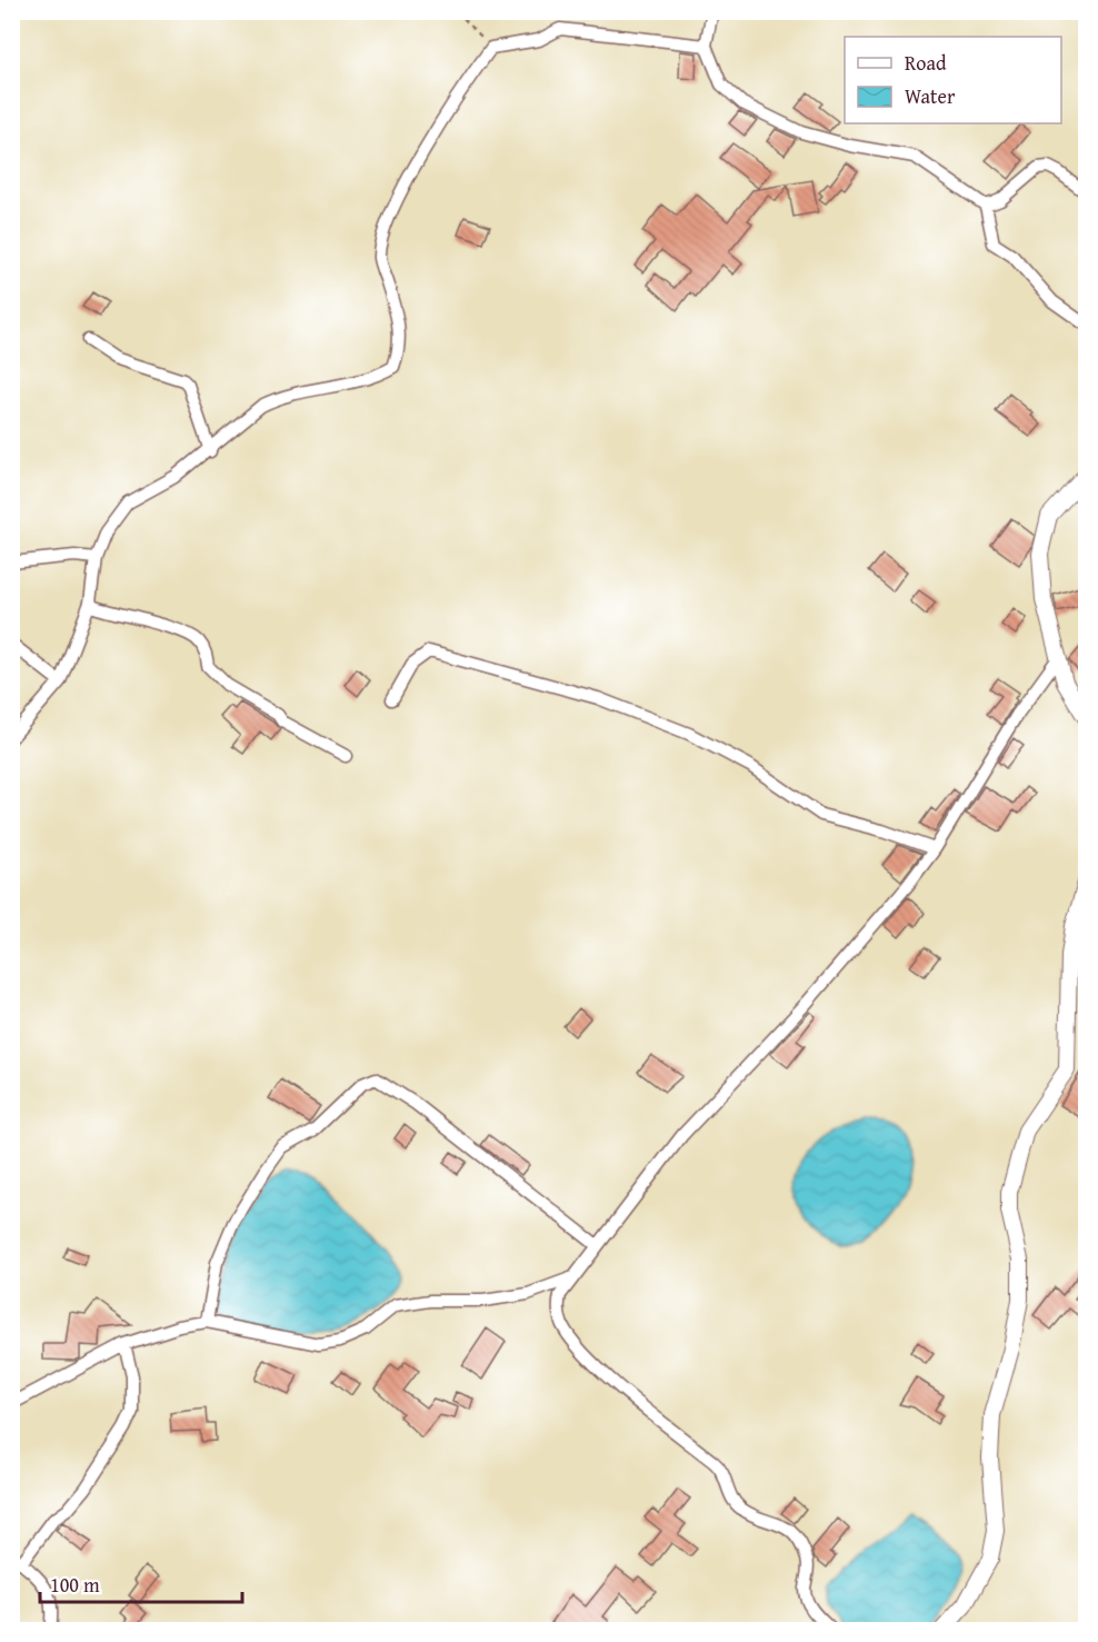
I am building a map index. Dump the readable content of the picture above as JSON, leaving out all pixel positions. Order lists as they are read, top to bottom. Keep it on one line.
{"legend":["Road","Water"],"scale_bar":"100 m"}
